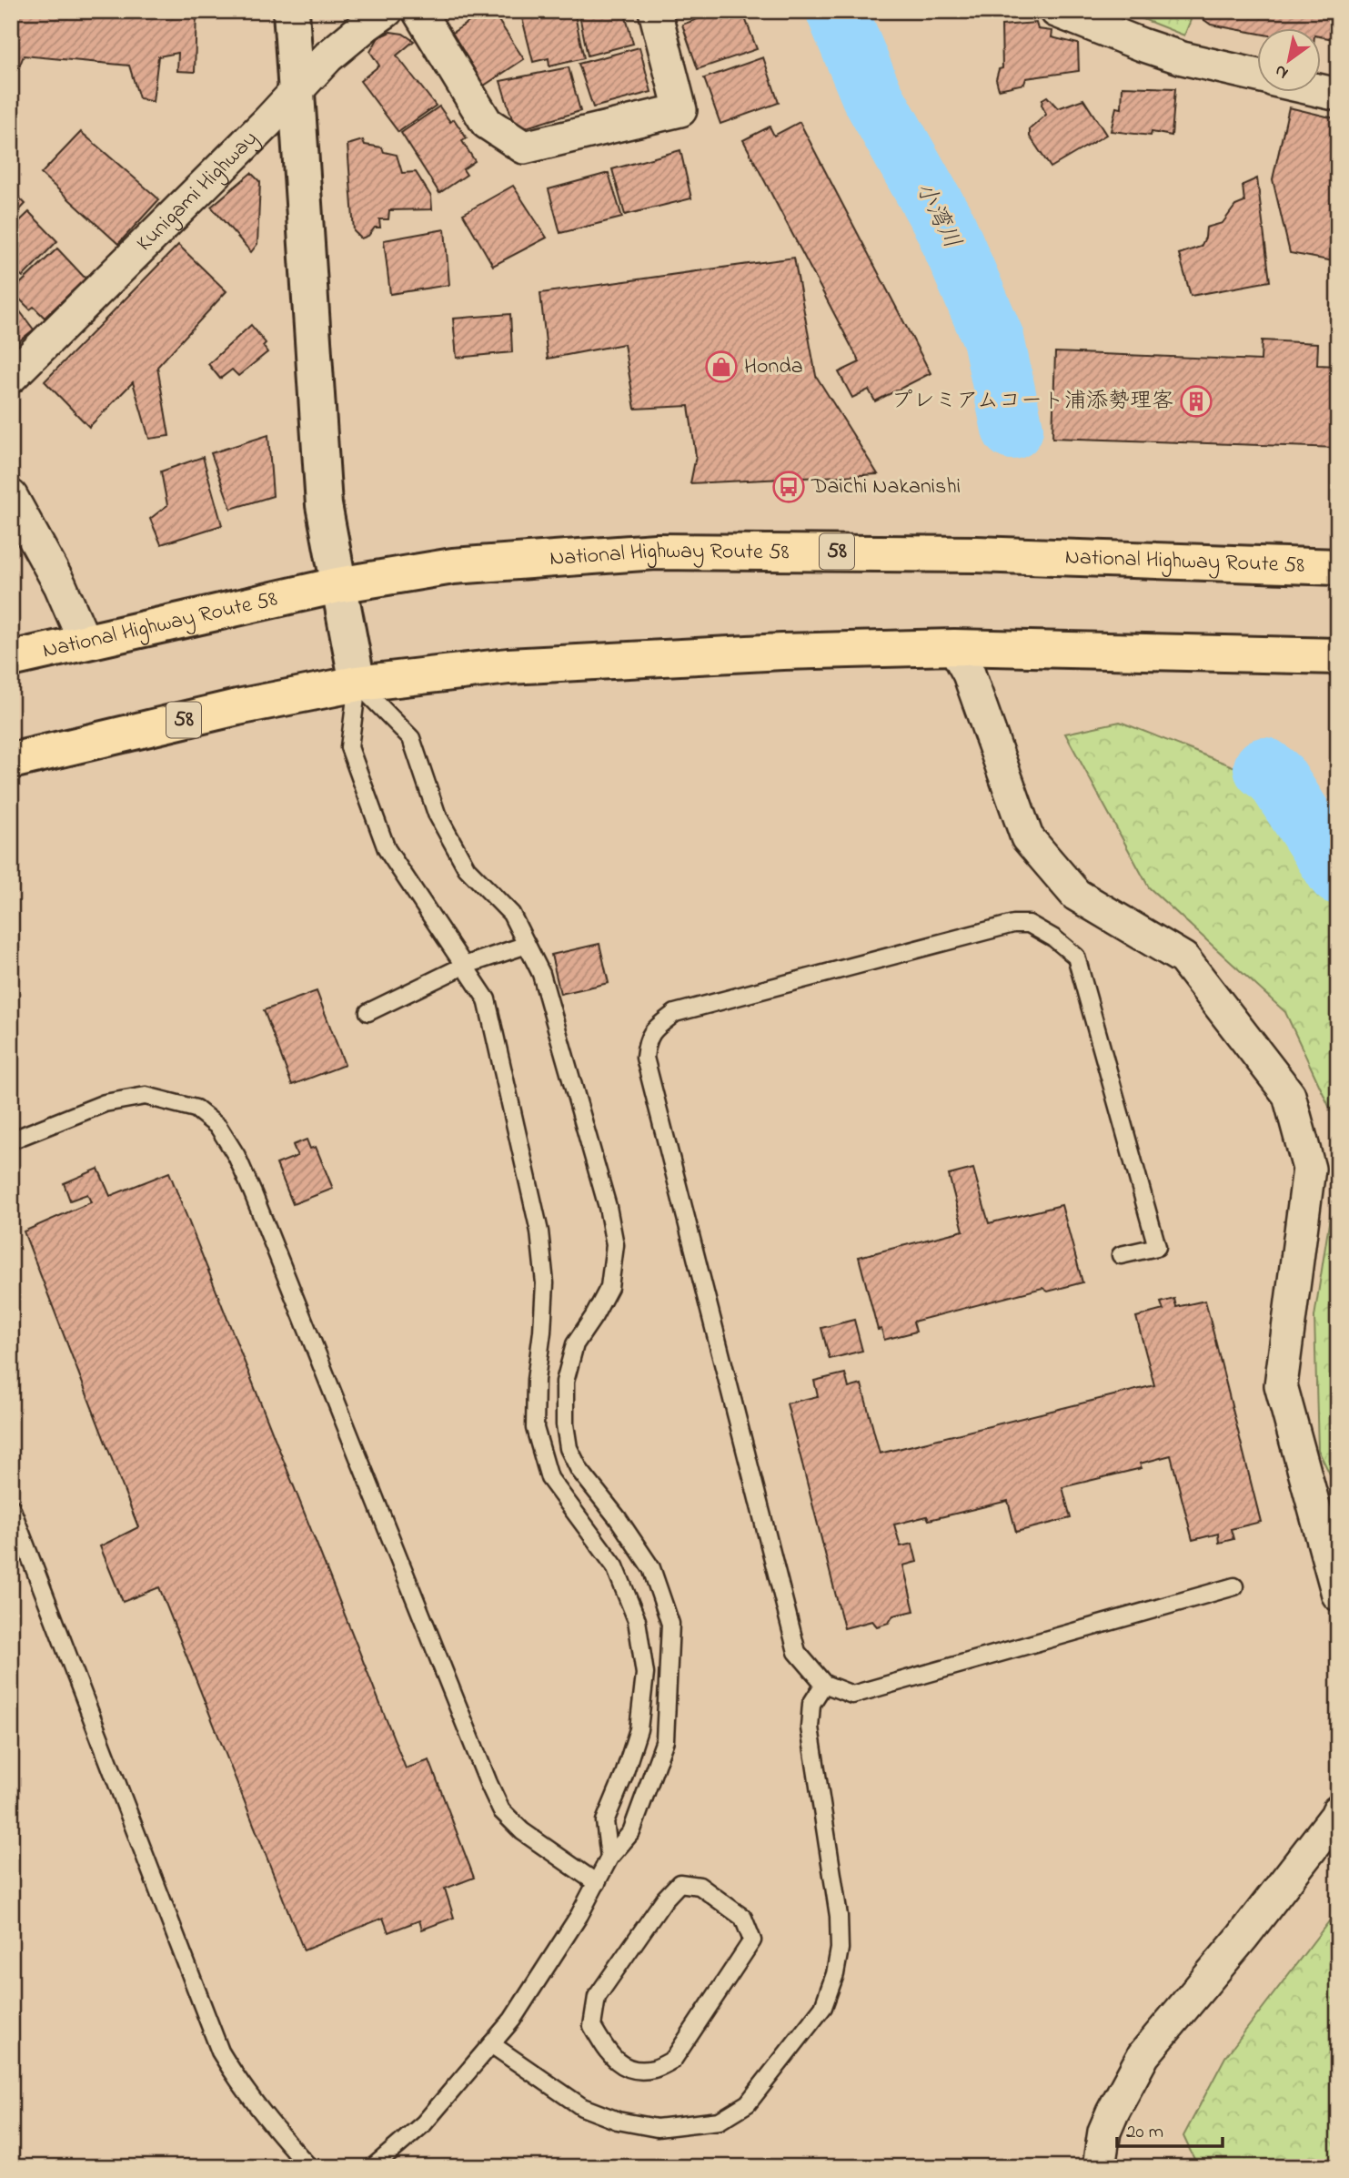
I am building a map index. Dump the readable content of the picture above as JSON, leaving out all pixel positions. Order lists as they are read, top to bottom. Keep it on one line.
{"streets":{"highway":["58","National Highway Route 58"],"street":["Kunigami Highway"]},"water":["小湾川"],"places":{"shop":["Honda"],"building":["プレミアムコート浦添勢理客"],"bus stop":["Daichi Nakanishi"]},"scale_bar":"20 m","north":"bottom left"}
